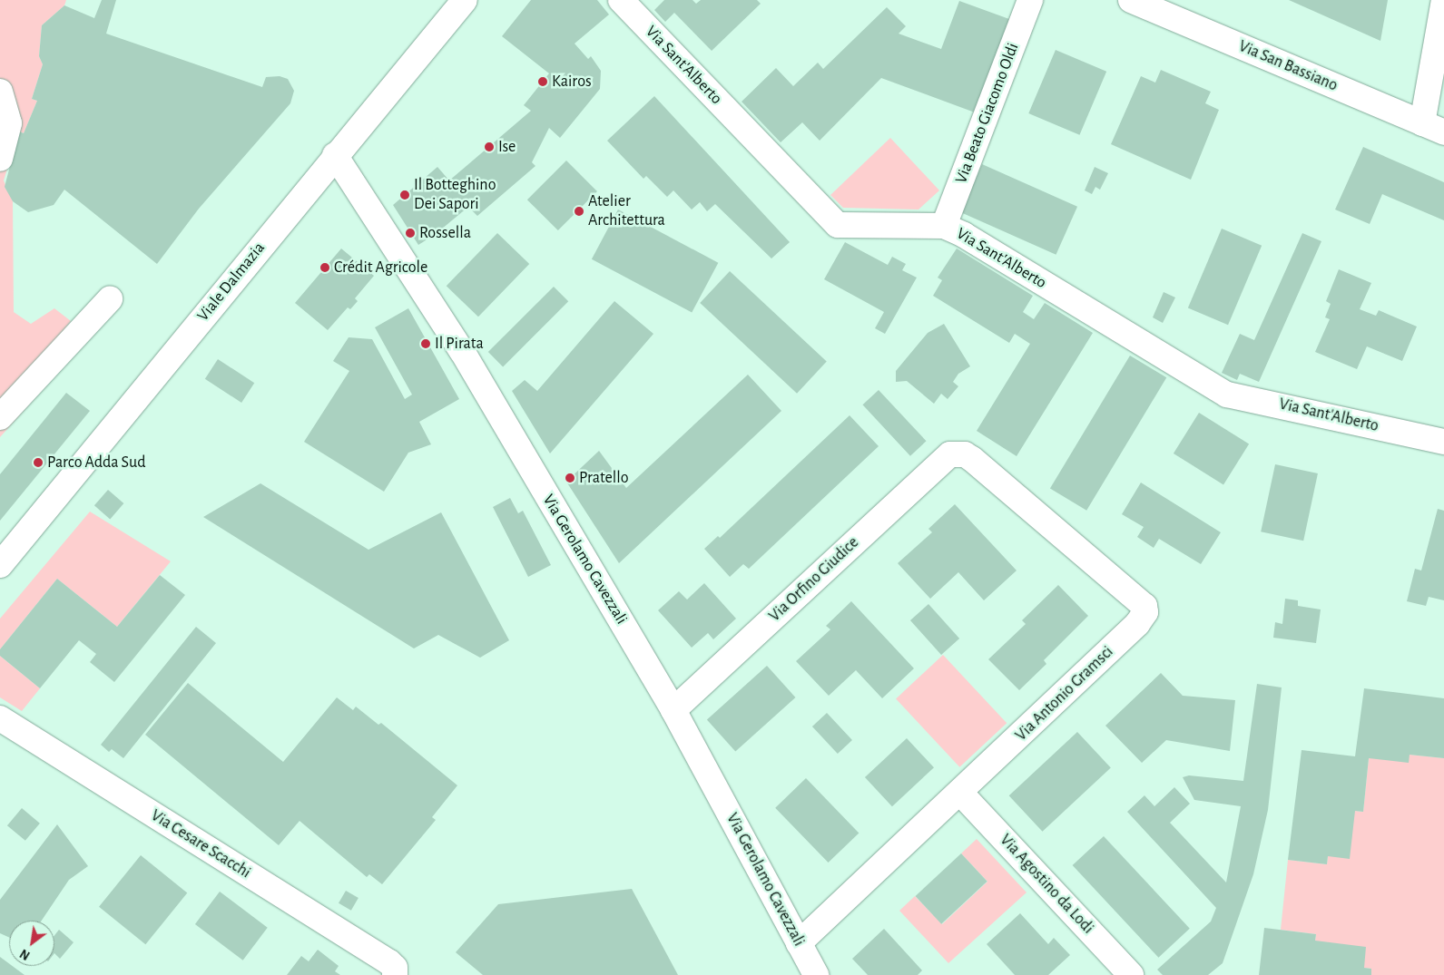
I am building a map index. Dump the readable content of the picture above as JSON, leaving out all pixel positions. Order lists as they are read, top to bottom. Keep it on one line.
{"streets":{"street":["Via Sant'Alberto","Via San Bassiano","Via Beato Giacomo Oldi","Viale Dalmazia","Via Gerolamo Cavezzali","Via Orfino Giudice","Via Antonio Gramsci","Via Cesare Scacchi","Via Agostino da Lodi"]},"crossings":[["Via Sant'Alberto","Via Beato Giacomo Oldi"],["Viale Dalmazia","Via Gerolamo Cavezzali"],["Via Gerolamo Cavezzali","Via Orfino Giudice"],["Via Gerolamo Cavezzali","Via Antonio Gramsci"],["Via Orfino Giudice","Via Antonio Gramsci"],["Via Antonio Gramsci","Via Agostino da Lodi"]],"places":["Kairos","Ise","Il Botteghino Dei Sapori","Atelier Architettura","Rossella","Crédit Agricole","Il Pirata","Parco Adda Sud","Pratello"],"north":"bottom left"}
